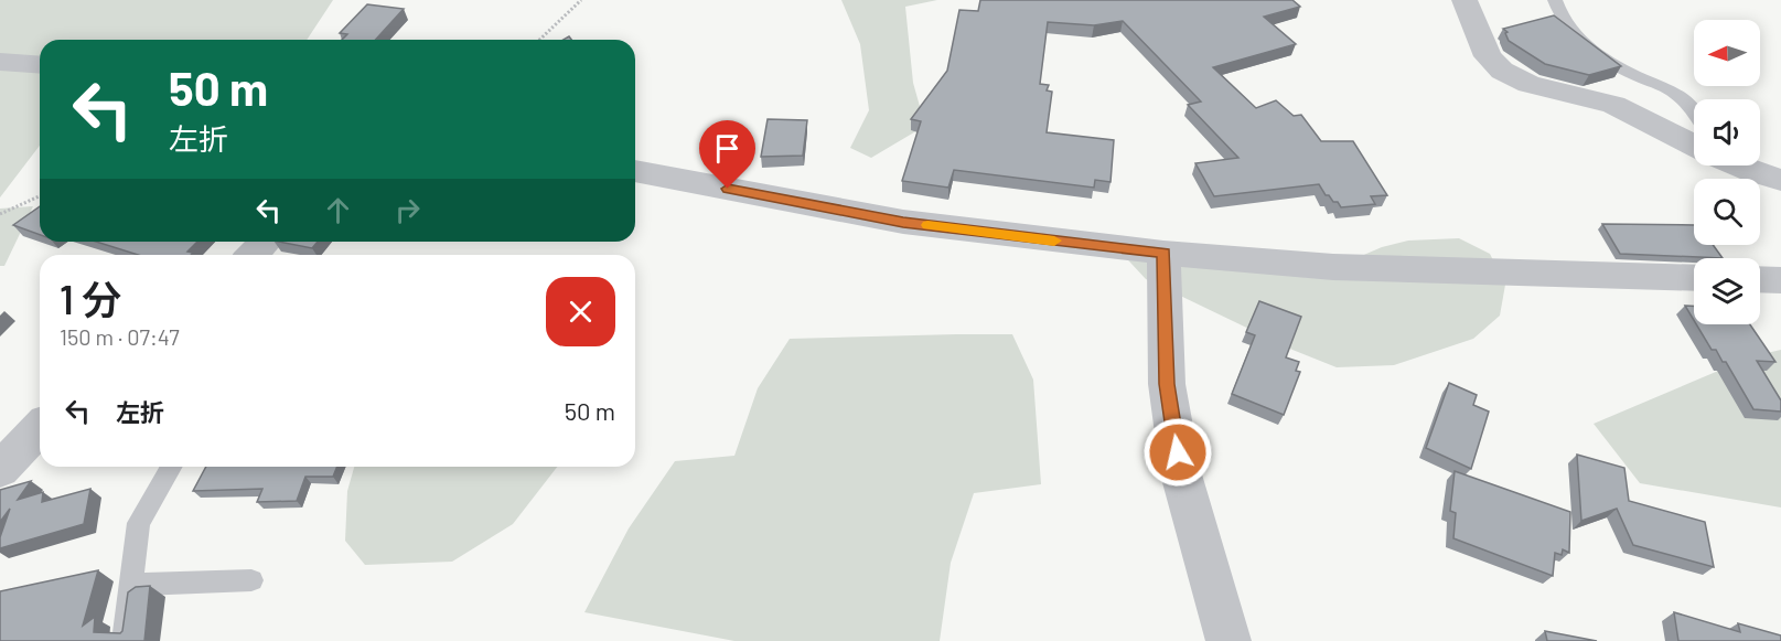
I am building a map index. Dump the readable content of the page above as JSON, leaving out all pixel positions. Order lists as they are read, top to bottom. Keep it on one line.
{"north":"left","page":{"turn":["50 m","左折"],"heading":["1 分","150 m · 07:47"],"list":[{"name":"左折","value":"50 m"}]}}
